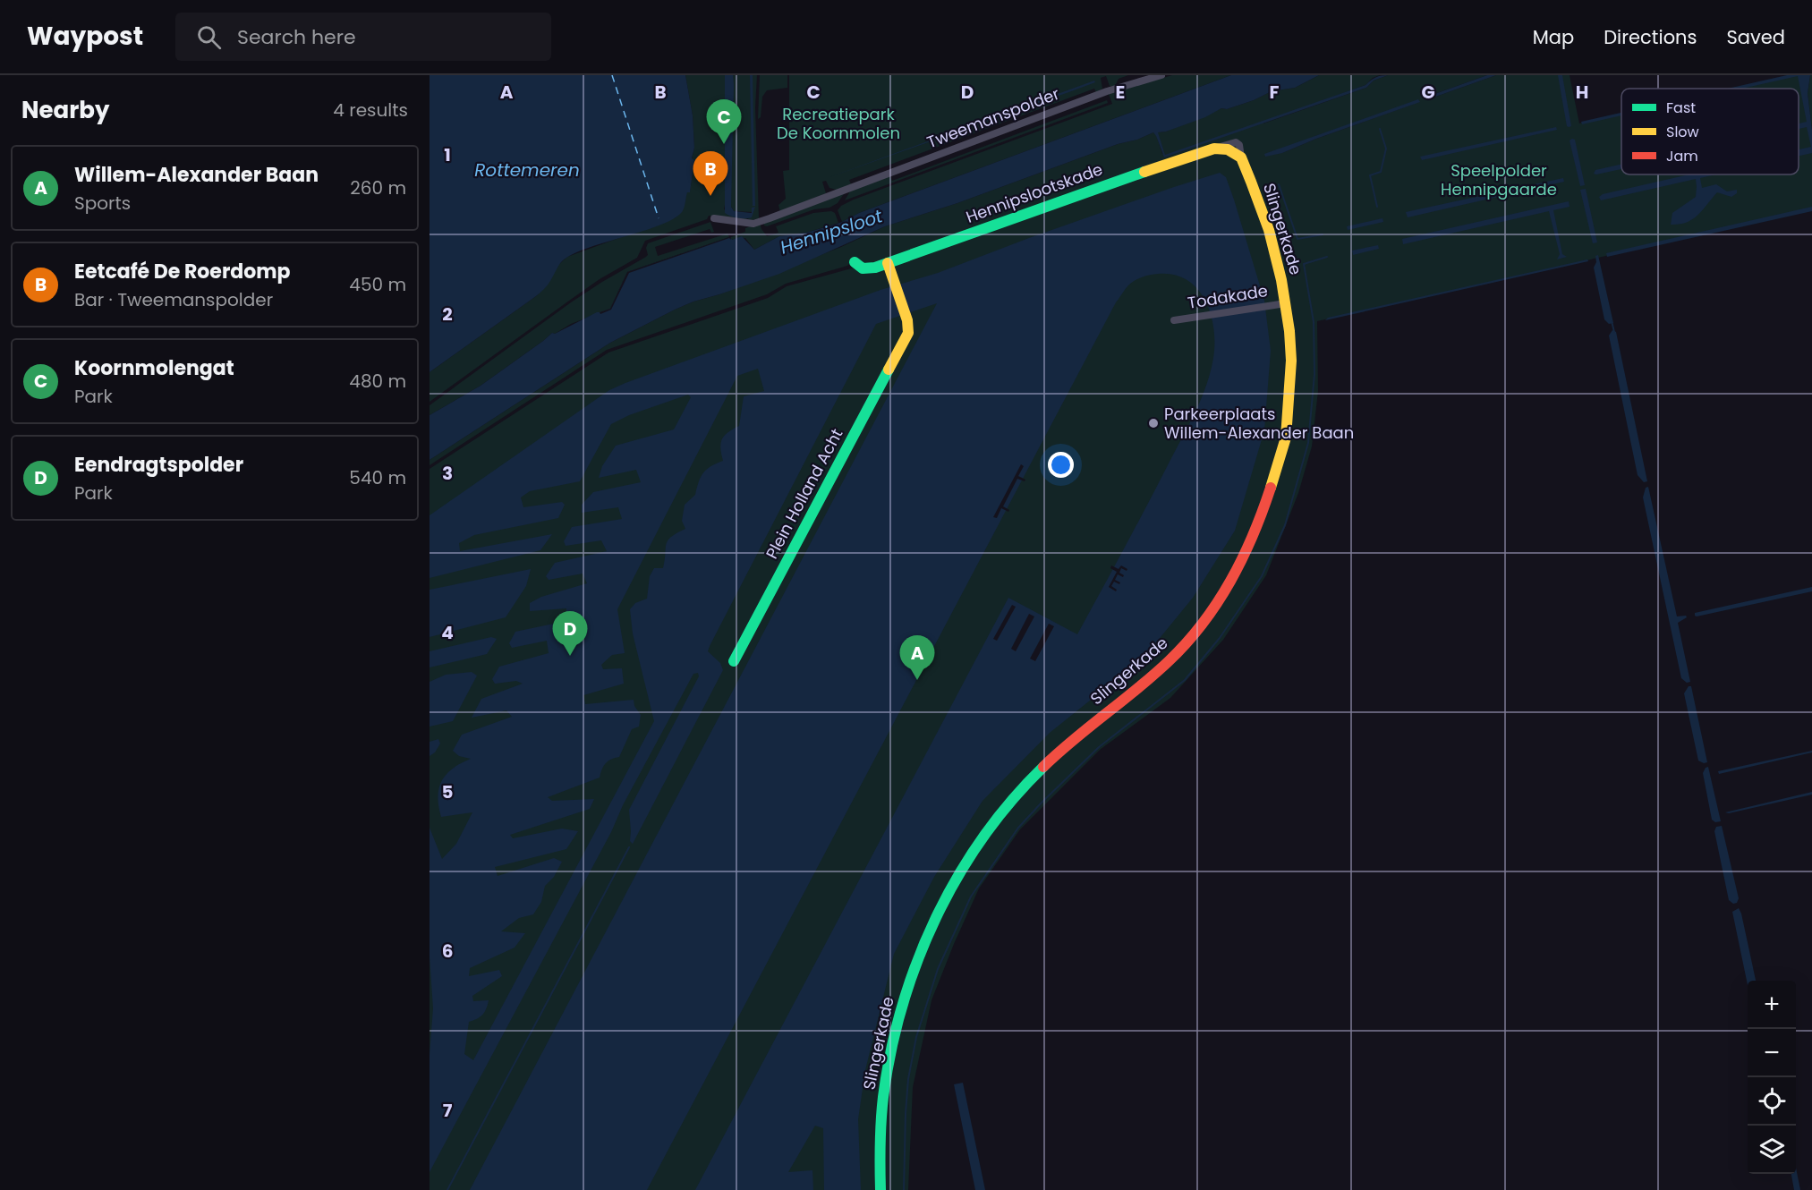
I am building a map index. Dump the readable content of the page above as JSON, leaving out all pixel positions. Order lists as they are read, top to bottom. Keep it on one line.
{"streets":{"street":["Tweemanspolder","Hennipslootskade","Slingerkade","Todakade","Plein Holland Acht"]},"crossings":[["Hennipslootskade","Slingerkade"],["Hennipslootskade","Plein Holland Acht"],["Slingerkade","Todakade"]],"water":["Rottemeren","Hennipsloot"],"parks":["Recreatiepark De Koornmolen","Speelpolder Hennipgaarde"],"places":["Parkeerplaats Willem-Alexander Baan"],"legend":["Fast","Slow","Jam"],"page":{"header":"Waypost","search":"Search here","nav":["Map","Directions","Saved"],"heading":["Nearby","4 results"],"pins":["C","B","D","A"],"list":[{"mark":"A","name":"Willem-Alexander Baan","note":"Sports","value":"260 m"},{"mark":"B","name":"Eetcafé De Roerdomp","note":"Bar · Tweemanspolder","value":"450 m"},{"mark":"C","name":"Koornmolengat","note":"Park","value":"480 m"},{"mark":"D","name":"Eendragtspolder","note":"Park","value":"540 m"}],"map_buttons":["+","−"]},"grid":{"columns":["A","B","C","D","E","F","G","H"],"rows":["1","2","3","4","5","6","7"]}}
